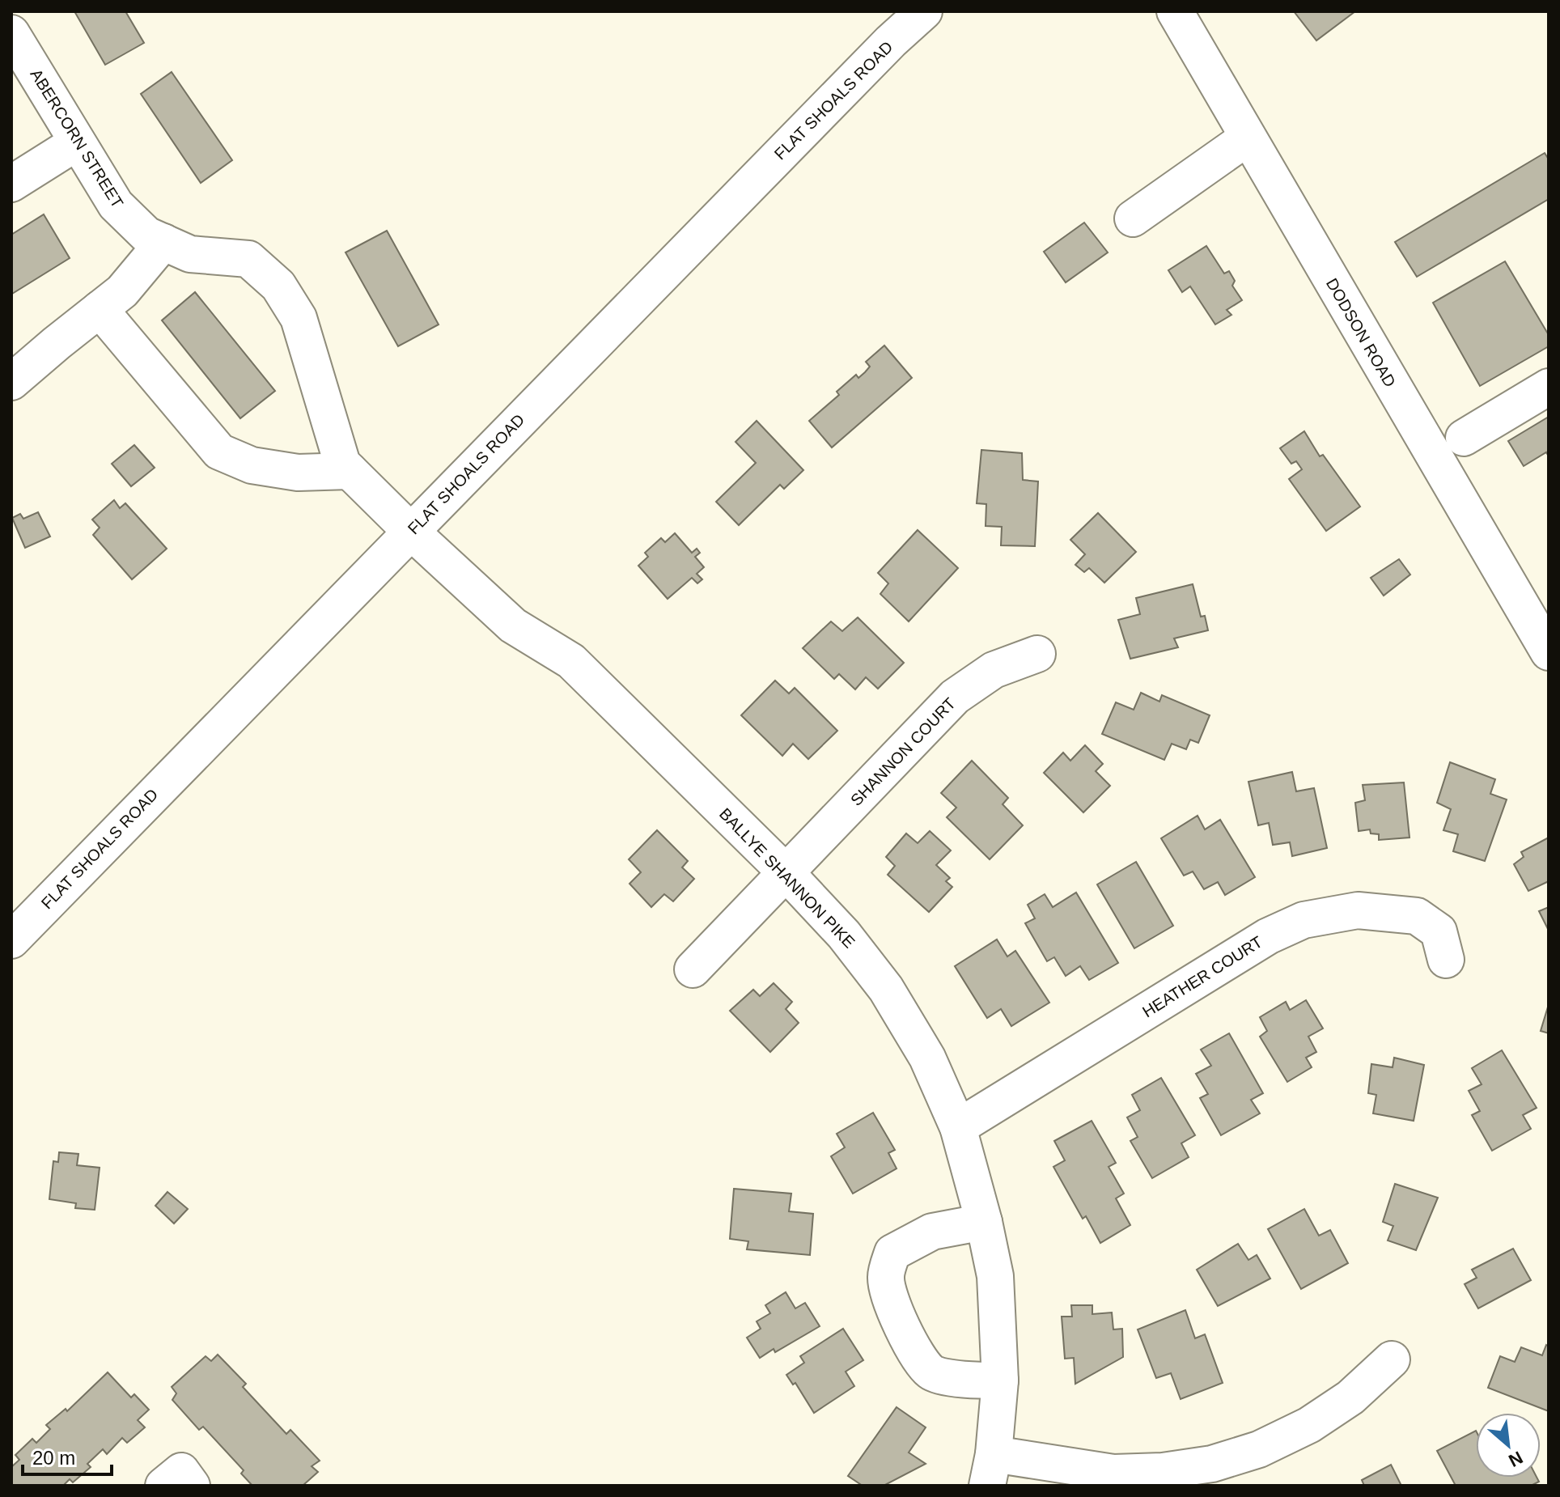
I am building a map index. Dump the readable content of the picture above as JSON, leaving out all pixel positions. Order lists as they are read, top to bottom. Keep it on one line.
{"streets":{"street":["FLAT SHOALS ROAD","ABERCORN STREET","DODSON ROAD","SHANNON COURT","BALLYE SHANNON PIKE","HEATHER COURT"]},"crossings":[["FLAT SHOALS ROAD","ABERCORN STREET"],["FLAT SHOALS ROAD","BALLYE SHANNON PIKE"],["ABERCORN STREET","BALLYE SHANNON PIKE"],["SHANNON COURT","BALLYE SHANNON PIKE"],["BALLYE SHANNON PIKE","HEATHER COURT"]],"scale_bar":"20 m","north":"bottom right"}
